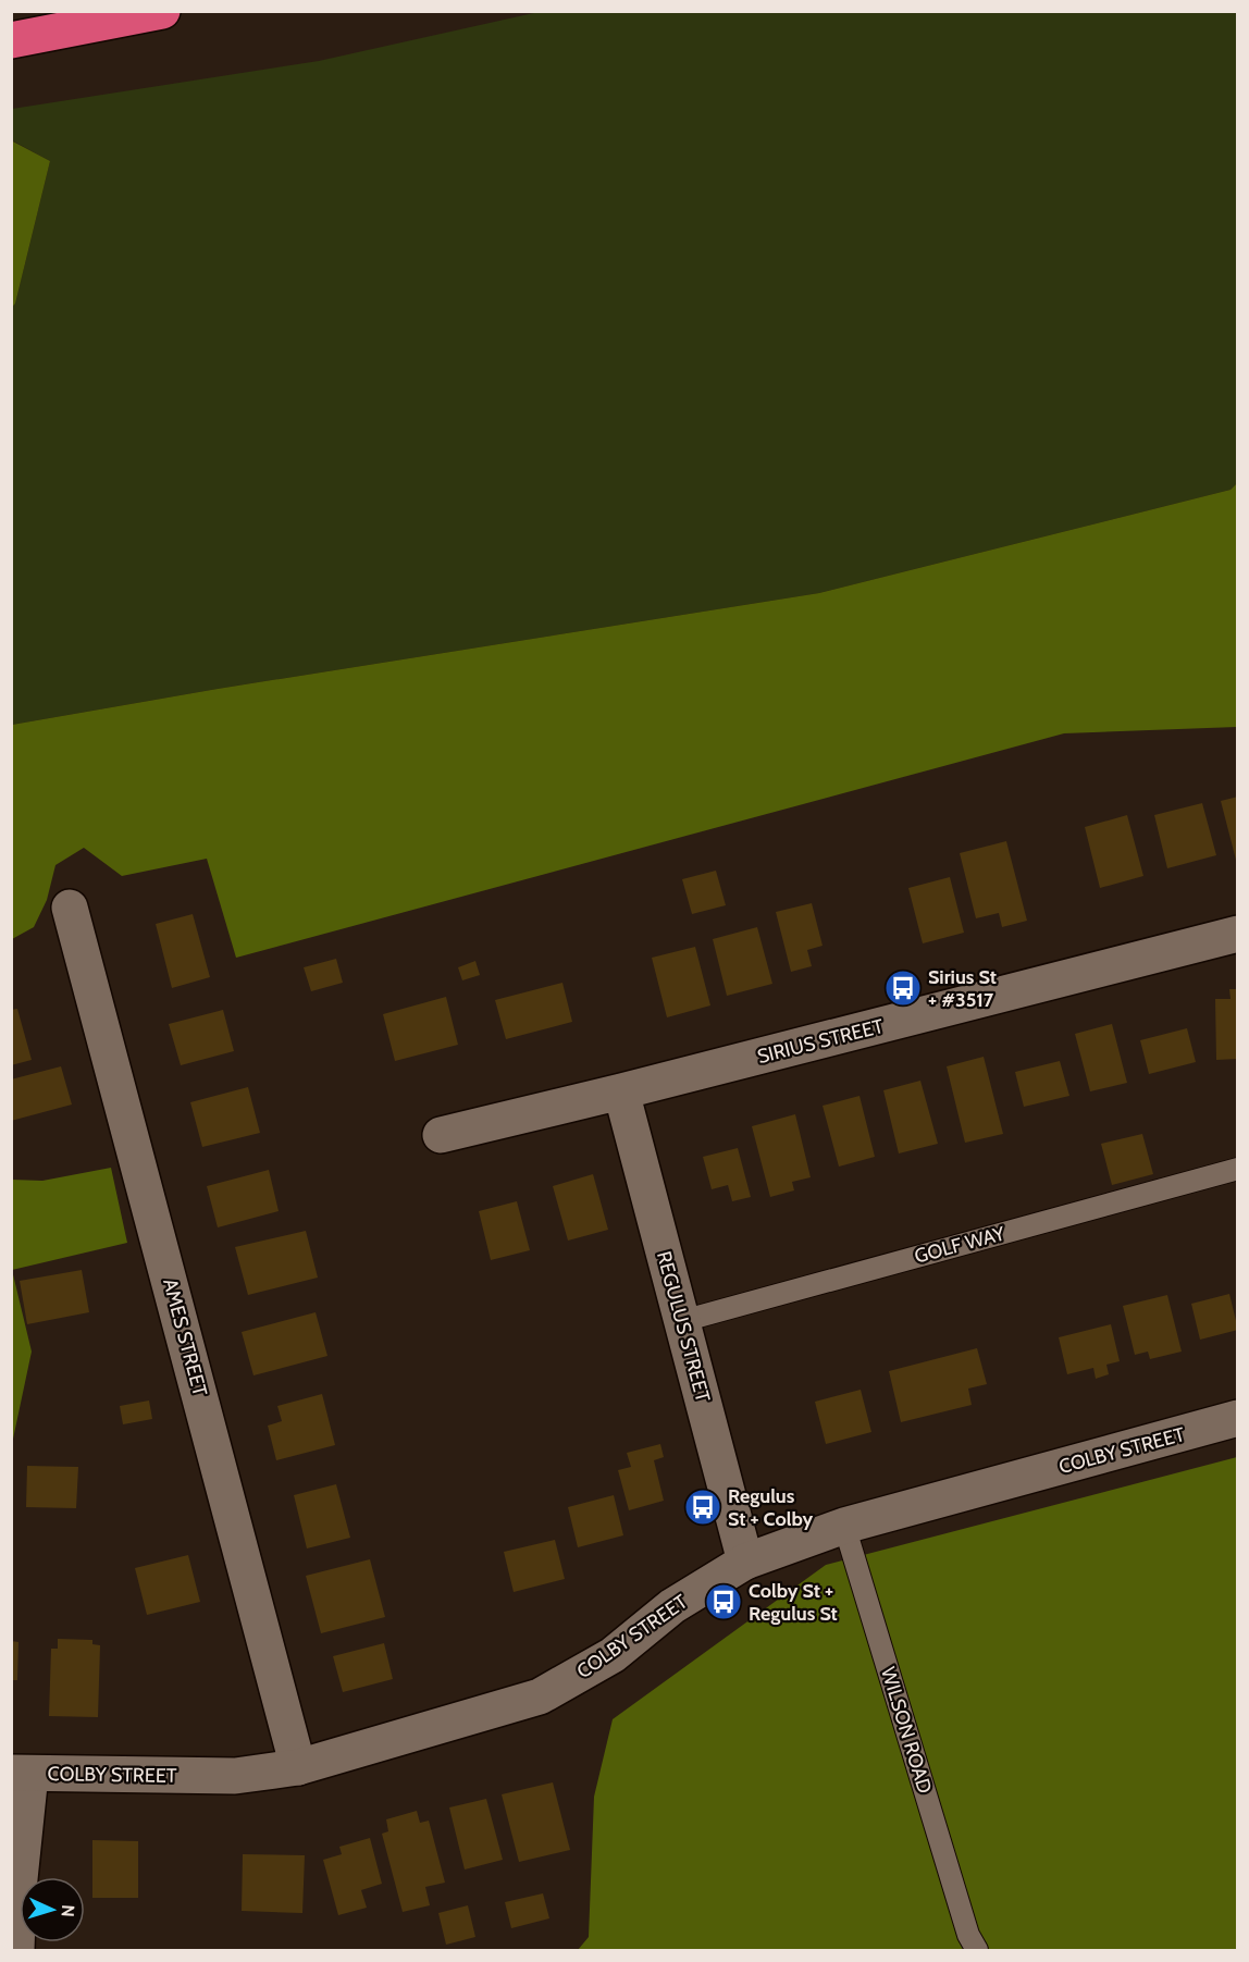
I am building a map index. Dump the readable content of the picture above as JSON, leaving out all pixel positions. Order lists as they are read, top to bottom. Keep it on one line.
{"streets":{"street":["SIRIUS STREET","REGULUS STREET","AMES STREET","COLBY STREET"],"lane":["GOLF WAY","WILSON ROAD"]},"crossings":[["SIRIUS STREET","REGULUS STREET"],["GOLF WAY","REGULUS STREET"],["REGULUS STREET","COLBY STREET"],["AMES STREET","COLBY STREET"],["COLBY STREET","WILSON ROAD"]],"places":{"bus stop":["Sirius St + #3517","Regulus St + Colby","Colby St + Regulus St"]},"north":"right"}
